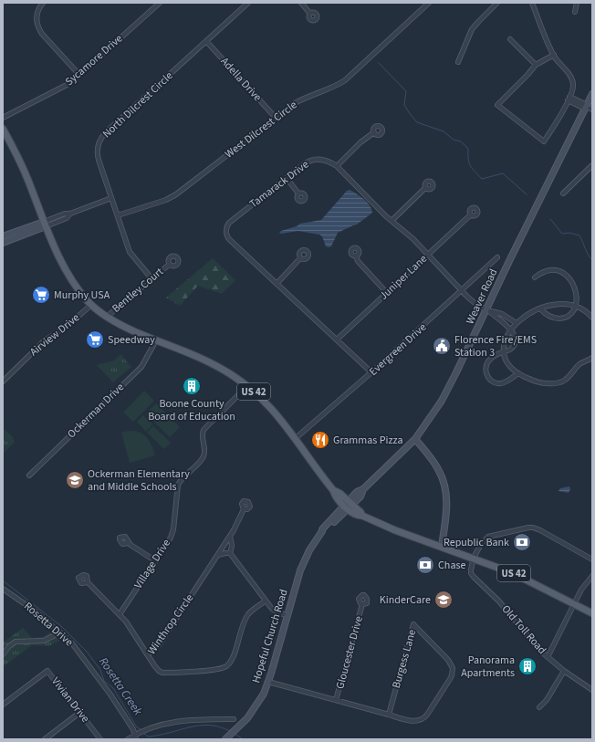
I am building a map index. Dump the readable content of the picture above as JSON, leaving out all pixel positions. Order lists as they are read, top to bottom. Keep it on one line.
{"streets":{"main road":["Weaver Road","US 42","Hopeful Church Road"],"street":["Sycamore Drive","Adella Drive","North Dilcrest Circle","West Dilcrest Circle","Tamarack Drive","Juniper Lane","Bentley Court","Airview Drive","Evergreen Drive","Ockerman Drive","Village Drive","Rosetta Drive","Winthrop Circle","Old Toll Road","Gloucester Drive","Burgess Lane","Vivian Drive"]},"crossings":[["Adella Drive","North Dilcrest Circle"],["Adella Drive","West Dilcrest Circle"],["North Dilcrest Circle","West Dilcrest Circle"],["North Dilcrest Circle","Bentley Court"],["Tamarack Drive","Juniper Lane"],["Tamarack Drive","Weaver Road"],["Tamarack Drive","Evergreen Drive"],["Bentley Court","US 42"],["Weaver Road","US 42"],["Weaver Road","Hopeful Church Road"],["Airview Drive","US 42"],["Evergreen Drive","US 42"],["US 42","Ockerman Drive"],["US 42","Village Drive"],["US 42","Old Toll Road"],["US 42","Hopeful Church Road"],["Hopeful Church Road","Burgess Lane"],["Gloucester Drive","Burgess Lane"]],"water":["Rosetta Creek"],"places":{"supermarket":["Murphy USA","Speedway"],"public building":["Florence Fire/EMS Station 3"],"building":["Boone County Board of Education","Panorama Apartments"],"restaurant":["Grammas Pizza"],"school or university":["Ockerman Elementary and Middle Schools","KinderCare"],"bank":["Republic Bank","Chase"]}}
